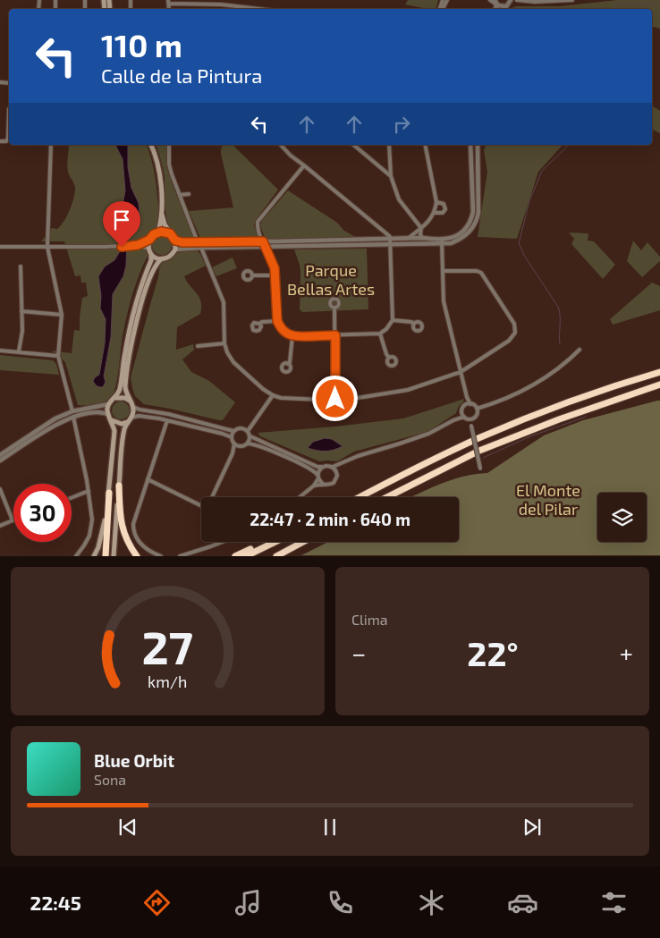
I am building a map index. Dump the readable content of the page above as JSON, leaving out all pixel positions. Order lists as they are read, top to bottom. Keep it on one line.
{"parks":["Parque Bellas Artes","El Monte del Pilar"],"page":{"turn":["110 m","Calle de la Pintura"],"limit":"30","trip":"22:47 · 2 min · 640 m","tile":"Clima","heat":["−","22°","+"],"song":["Blue Orbit","Sona"],"tabs":"22:45","gauge":["27","km/h"]}}
